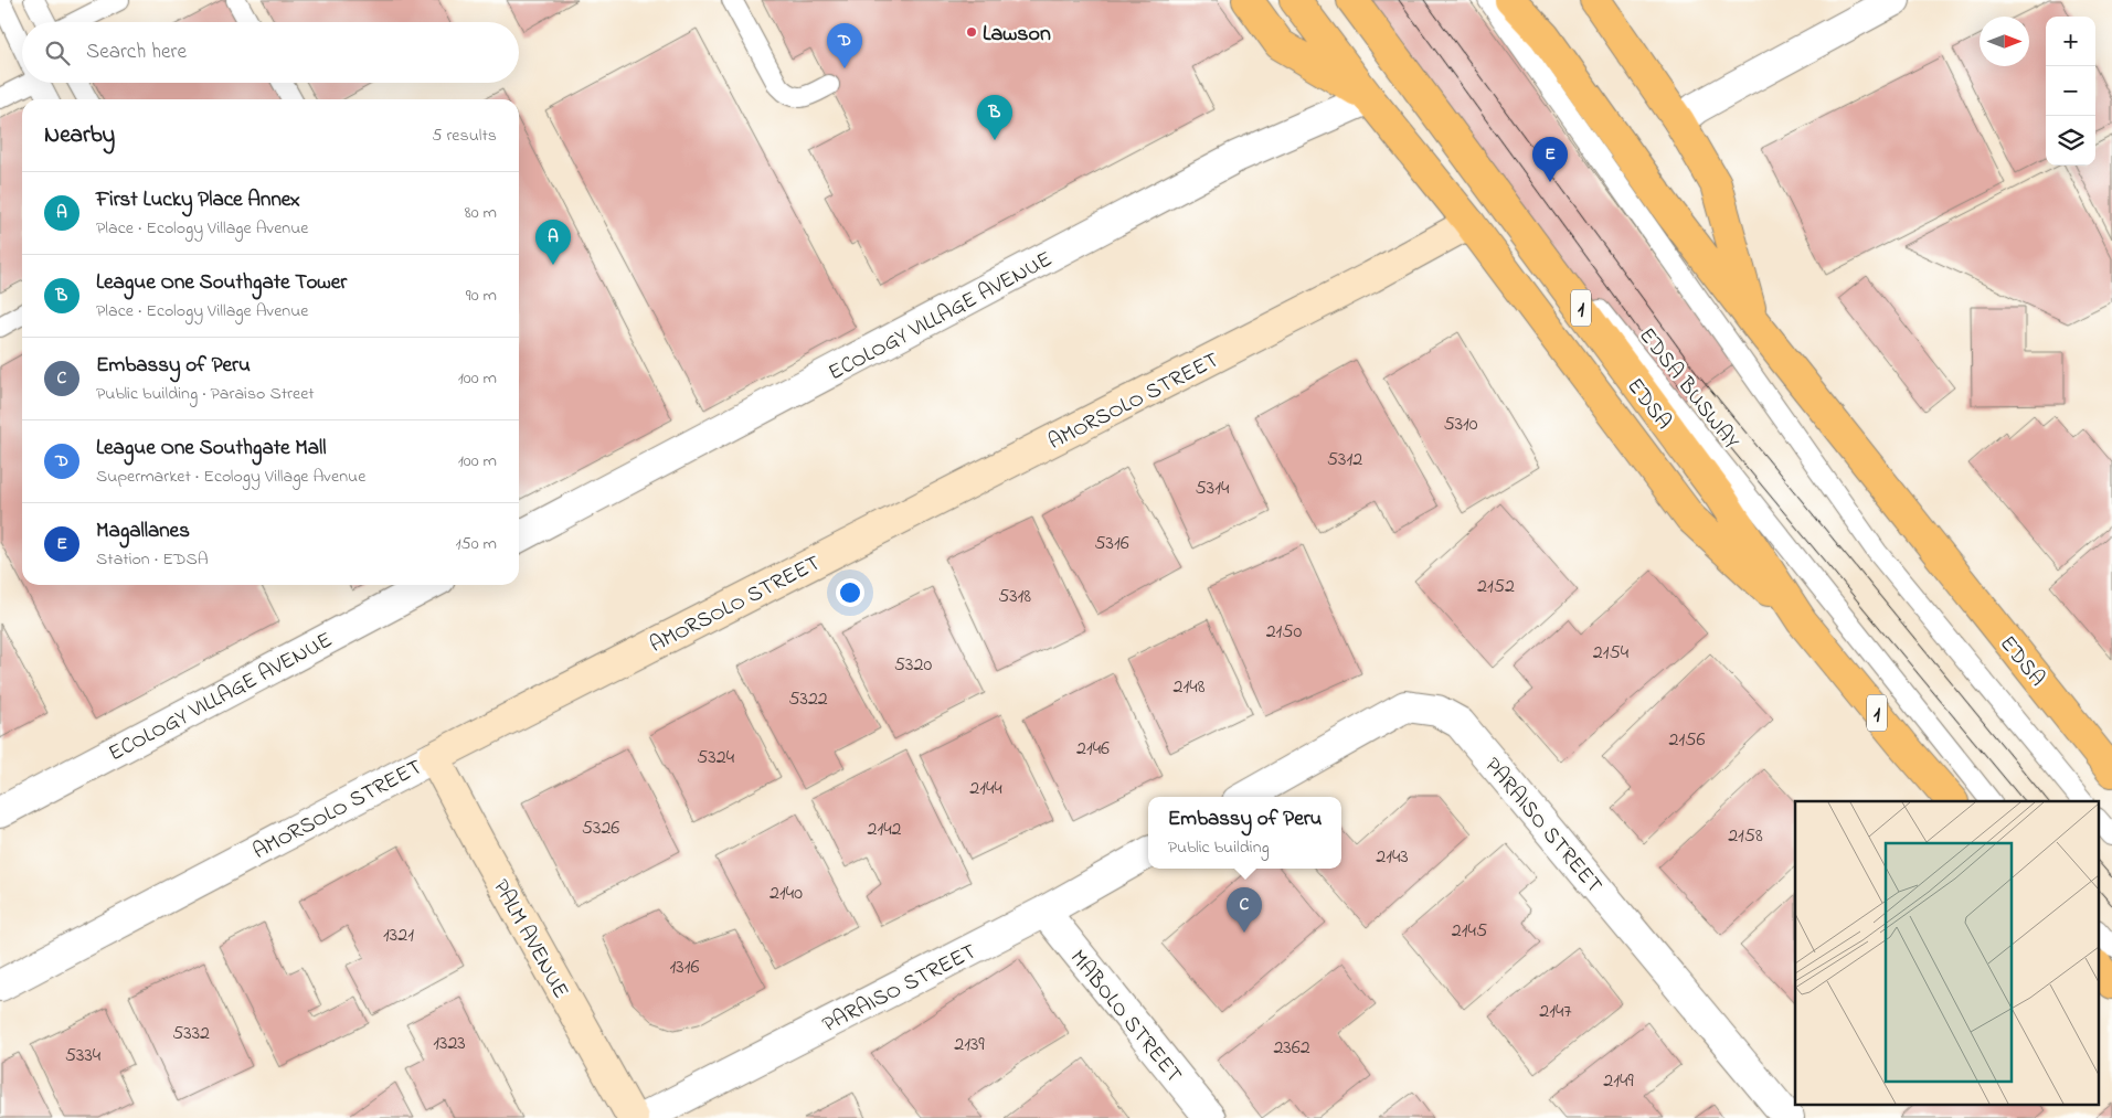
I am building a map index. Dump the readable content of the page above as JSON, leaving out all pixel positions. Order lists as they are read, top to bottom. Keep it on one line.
{"streets":{"highway":["1","EDSA"],"street":["ECOLOGY VILLAGE AVENUE","AMORSOLO STREET","PARAISO STREET","PALM AVENUE","MABOLO STREET"],"lane":["EDSA BUSWAY"]},"crossings":[["EDSA BUSWAY","EDSA"],["AMORSOLO STREET","PALM AVENUE"],["PARAISO STREET","MABOLO STREET"]],"places":["Lawson"],"house_numbers":["5310","5312","5314","5316","2152","5318","2150","2154","5320","2148","5322","2156","2146","5324","2144","5326","2142","2158","2143","2140","2145","1321","1316","2147","5332","1323","2139","2362","5334","2149"],"north":"right","page":{"map_buttons":["+","−"],"search":"Search here","pins":["D","B","E","A","C"],"heading":["Nearby","5 results"],"list":[{"mark":"A","name":"First Lucky Place Annex","note":"Place · Ecology Village Avenue","value":"80 m"},{"mark":"B","name":"League One Southgate Tower","note":"Place · Ecology Village Avenue","value":"90 m"},{"mark":"C","name":"Embassy of Peru","note":"Public building · Paraiso Street","value":"100 m"},{"mark":"D","name":"League One Southgate Mall","note":"Supermarket · Ecology Village Avenue","value":"100 m"},{"mark":"E","name":"Magallanes","note":"Station · EDSA","value":"150 m"}],"popup":["Embassy of Peru","Public building"]}}
